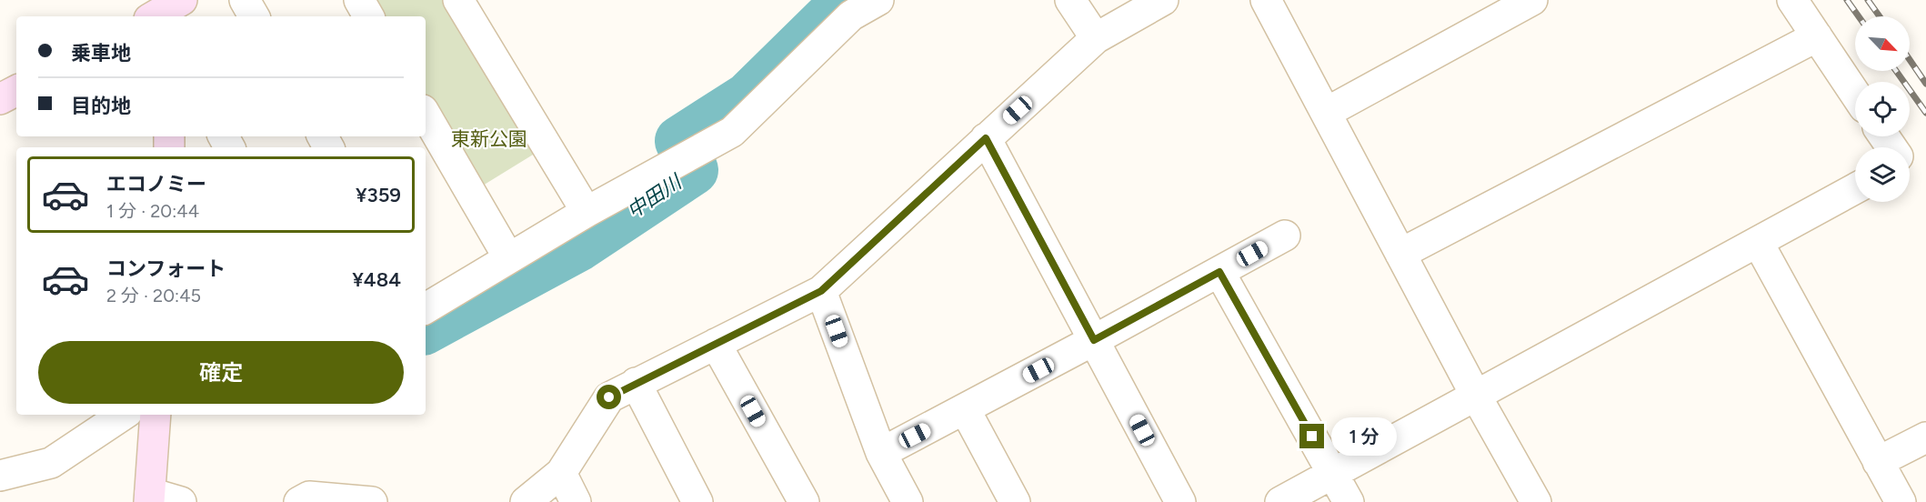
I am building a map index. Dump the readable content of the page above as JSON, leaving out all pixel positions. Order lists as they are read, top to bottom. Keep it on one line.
{"water":["中田川"],"parks":["東新公園"],"north":"bottom right","page":{"banner":["乗車地","目的地"],"list":[{"name":"エコノミー","note":"1 分 · 20:44","value":"¥359"},{"name":"コンフォート","note":"2 分 · 20:45","value":"¥484"}],"buttons":"確定","bubble":"1 分"}}
